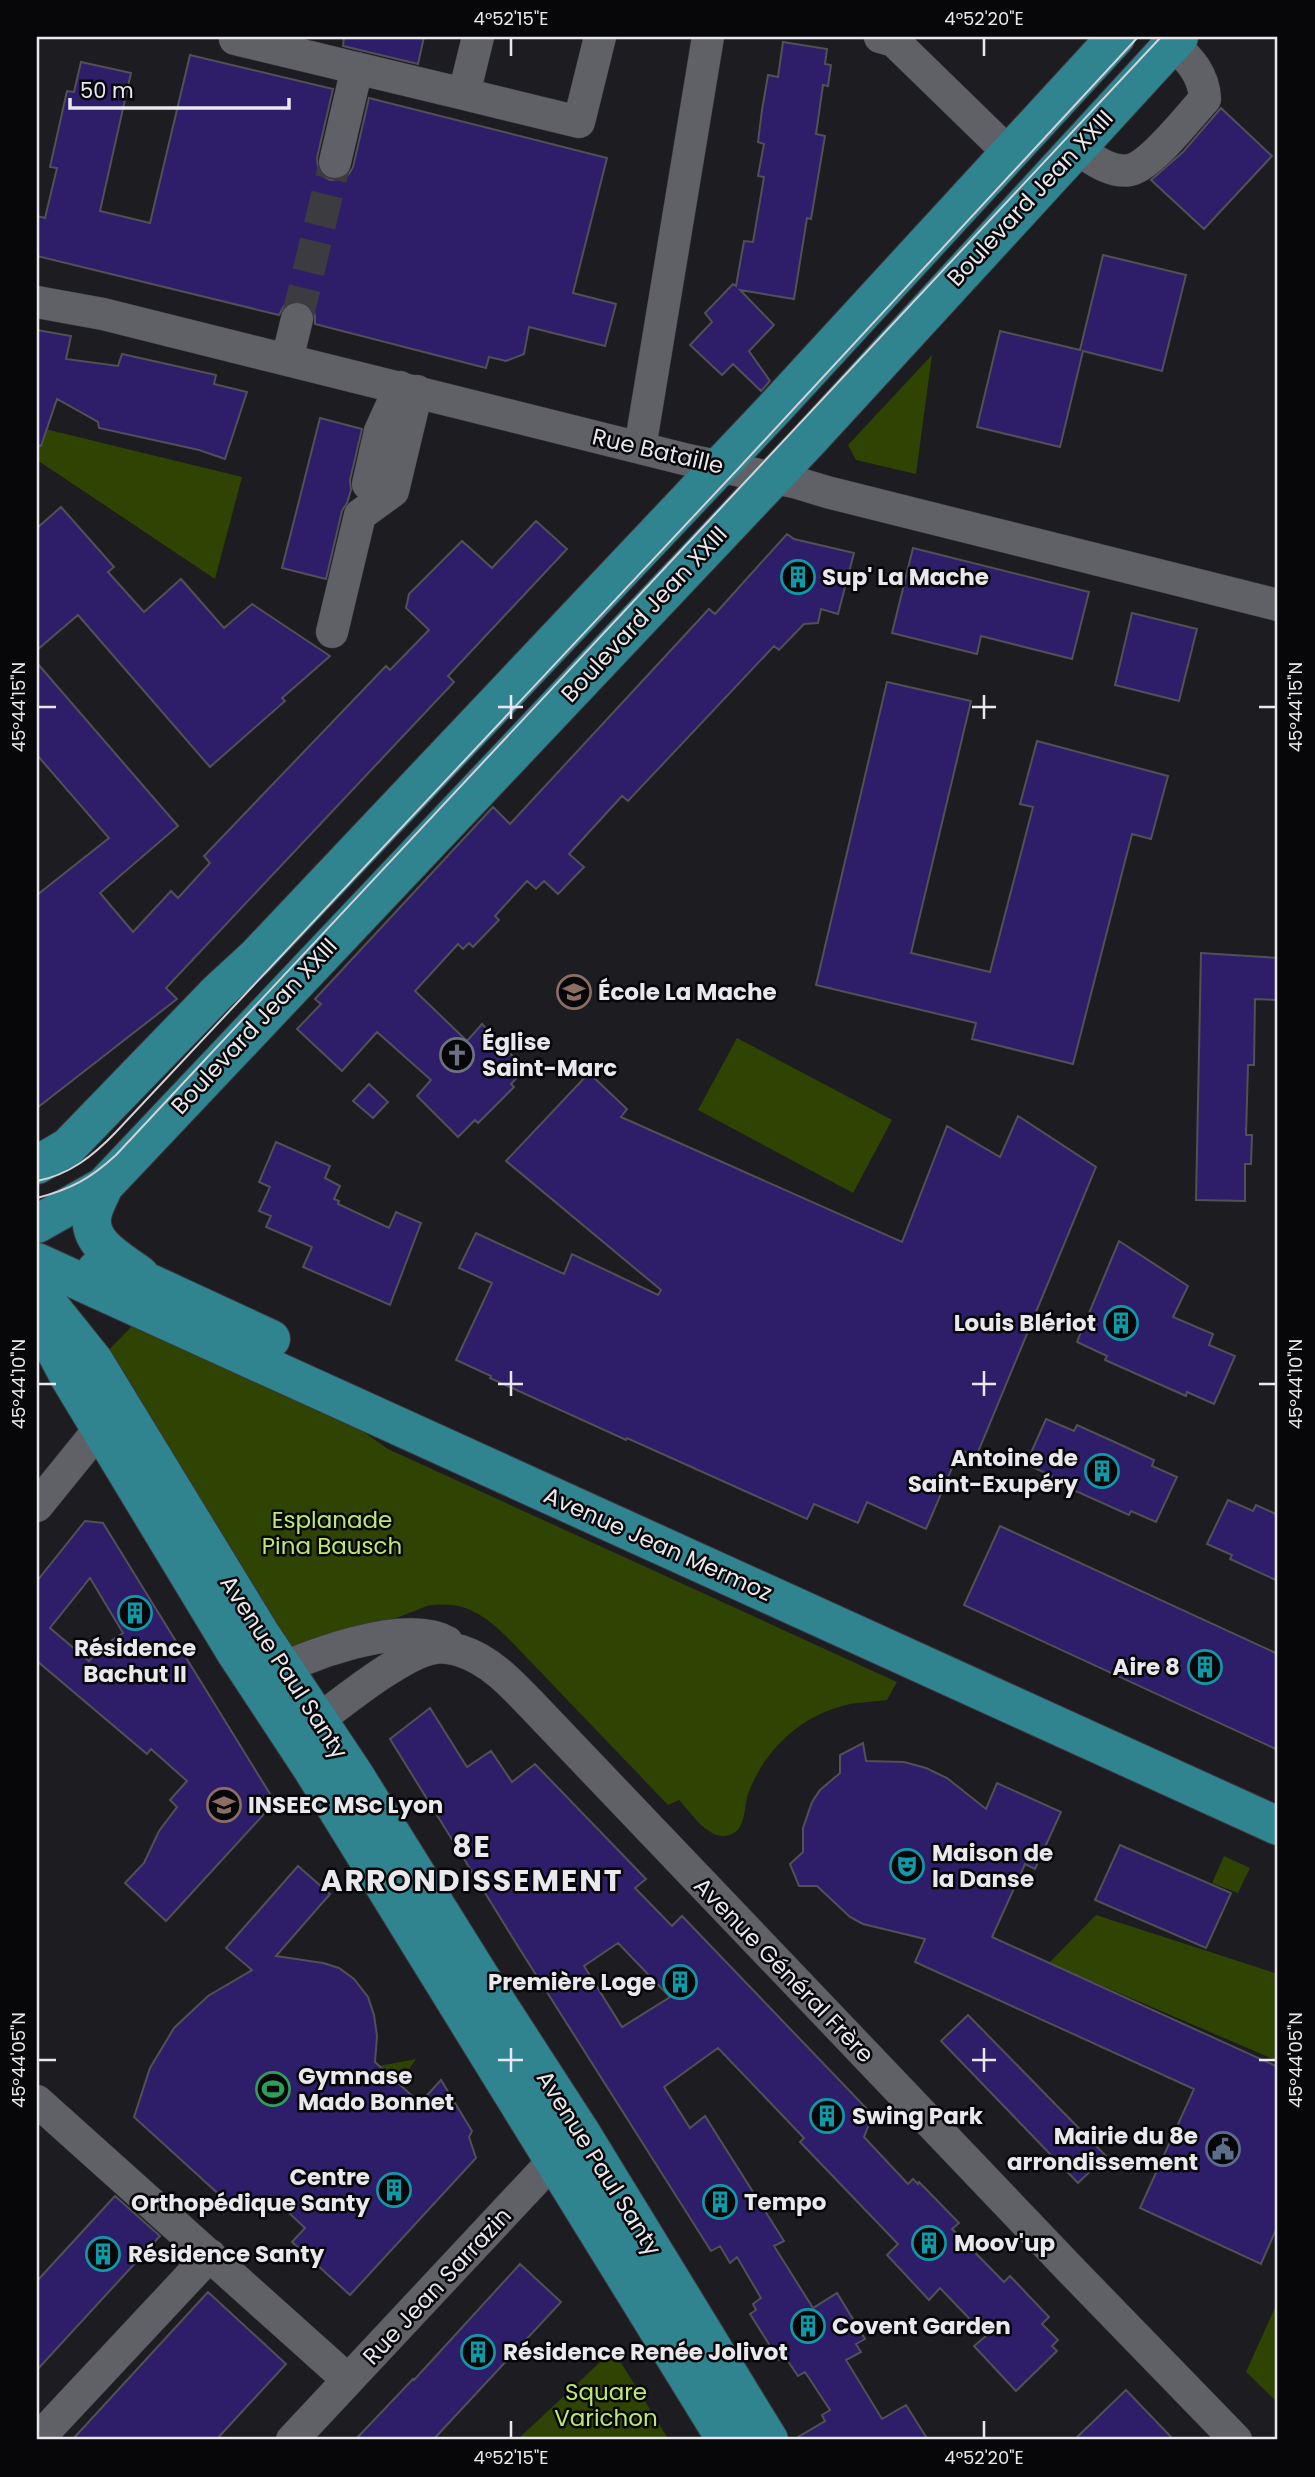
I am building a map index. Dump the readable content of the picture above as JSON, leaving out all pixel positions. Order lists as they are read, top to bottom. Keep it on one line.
{"streets":{"main road":["Boulevard Jean XXIII","Avenue Jean Mermoz","Avenue Paul Santy"],"street":["Rue Bataille","Avenue Général Frère","Rue Jean Sarrazin"]},"crossings":[["Boulevard Jean XXIII","Rue Bataille"],["Boulevard Jean XXIII","Avenue Jean Mermoz"],["Avenue Paul Santy","Avenue Général Frère"],["Avenue Paul Santy","Rue Jean Sarrazin"]],"districts":["8E ARRONDISSEMENT"],"parks":["Esplanade Pina Bausch","Square Varichon"],"places":{"building":["Sup' La Mache","Louis Blériot","Antoine de Saint-Exupéry","Résidence Bachut II","Aire 8","Première Loge","Swing Park","Centre Orthopédique Santy","Tempo","Moov'up","Résidence Santy","Covent Garden","Résidence Renée Jolivot"],"school or university":["École La Mache","INSEEC MSc Lyon"],"church":["Église Saint-Marc"],"theatre":["Maison de la Danse"],"sports":["Gymnase Mado Bonnet"],"public building":["Mairie du 8e arrondissement"]},"scale_bar":"50 m","coordinates":["4°52'15\"E","4°52'20\"E","45°44'15\"N","45°44'10\"N","45°44'05\"N"]}
